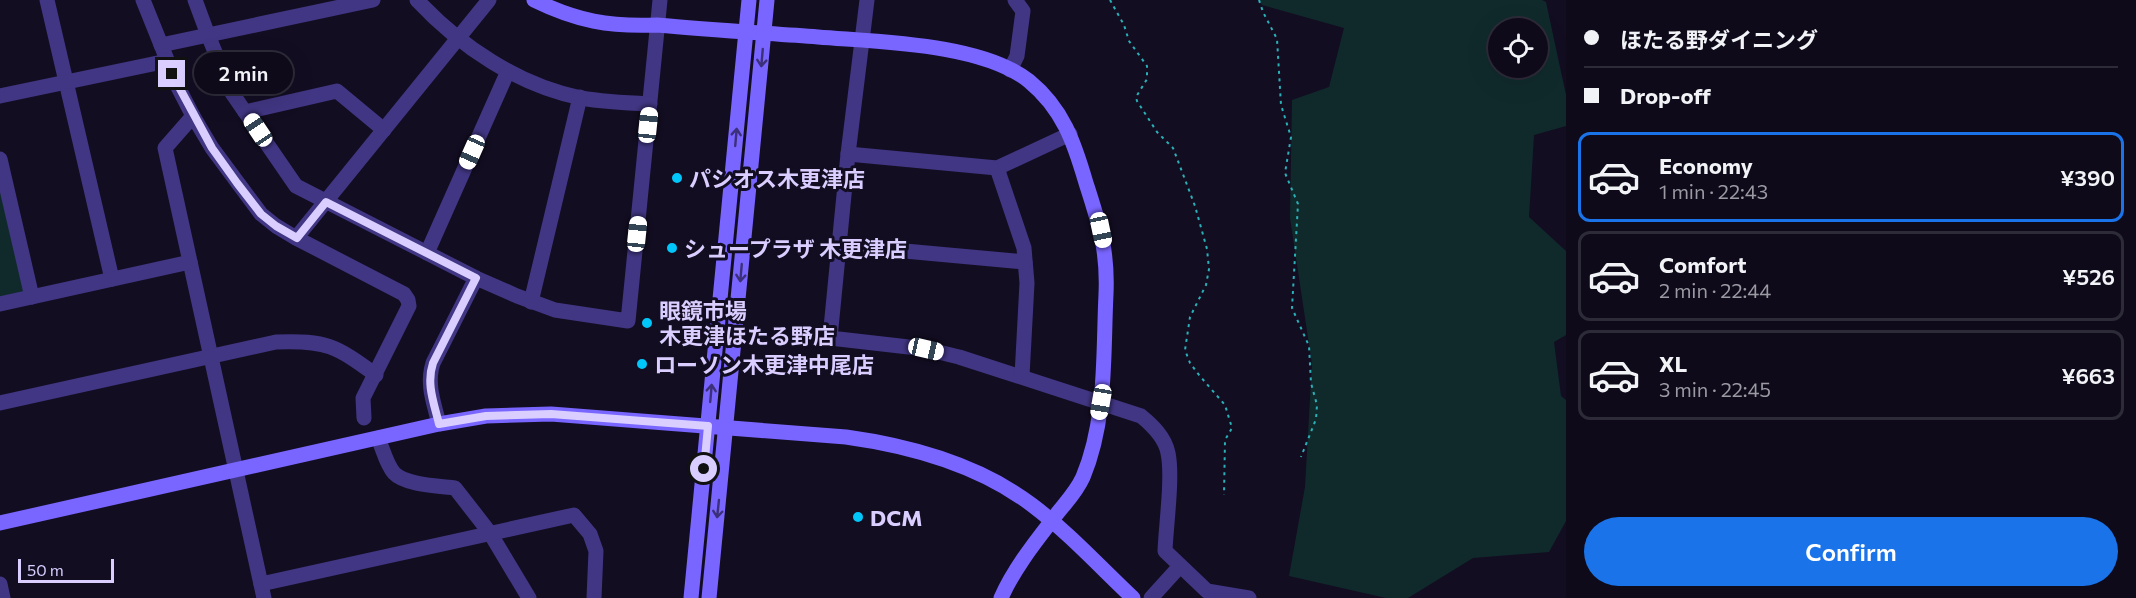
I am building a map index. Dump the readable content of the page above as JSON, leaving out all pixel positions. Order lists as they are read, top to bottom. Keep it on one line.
{"places":["パシオス木更津店","シュープラザ 木更津店","眼鏡市場 木更津ほたる野店","ローソン木更津中尾店","DCM"],"scale_bar":"50 m","page":{"banner":["ほたる野ダイニング","Drop-off"],"bubble":"2 min","list":[{"name":"Economy","note":"1 min · 22:43","value":"¥390"},{"name":"Comfort","note":"2 min · 22:44","value":"¥526"},{"name":"XL","note":"3 min · 22:45","value":"¥663"}],"buttons":"Confirm","scale":"50 m"}}
